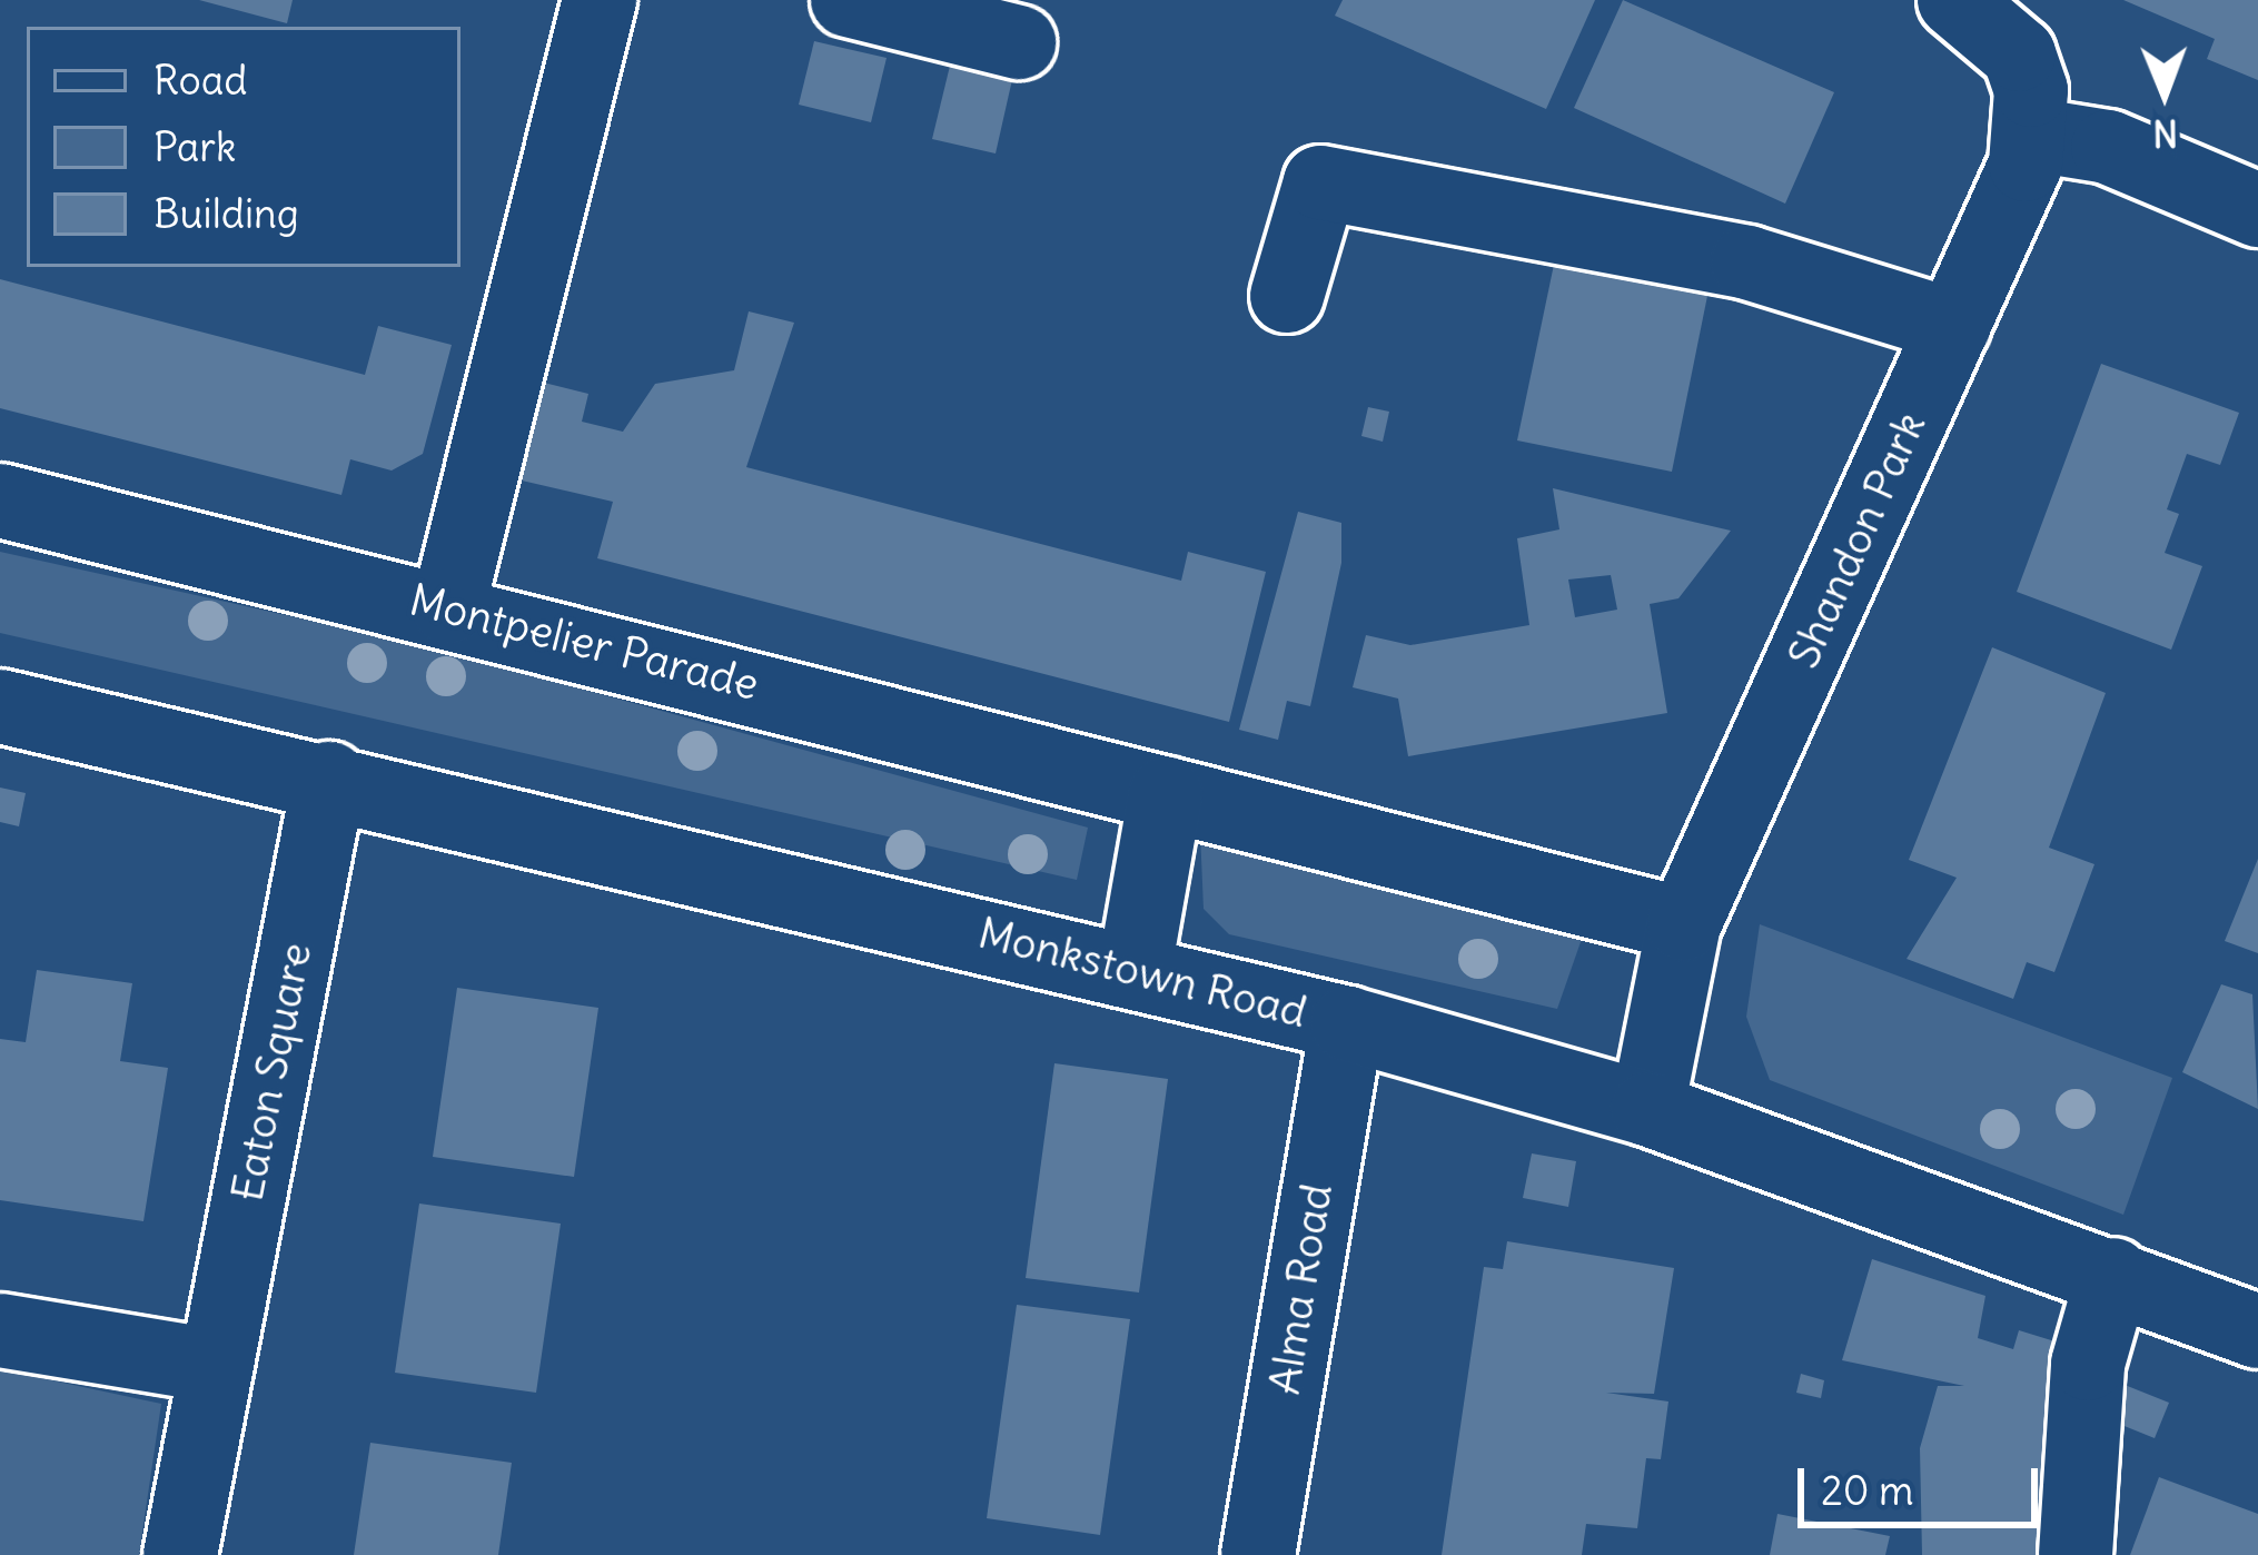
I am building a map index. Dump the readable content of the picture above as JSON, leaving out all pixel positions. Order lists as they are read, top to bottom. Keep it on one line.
{"streets":{"street":["Shandon Park","Montpelier Parade","Monkstown Road","Eaton Square","Alma Road"]},"crossings":[["Shandon Park","Montpelier Parade"],["Shandon Park","Monkstown Road"],["Monkstown Road","Eaton Square"],["Monkstown Road","Alma Road"]],"legend":["Road","Park","Building"],"scale_bar":"20 m","north":"bottom"}
